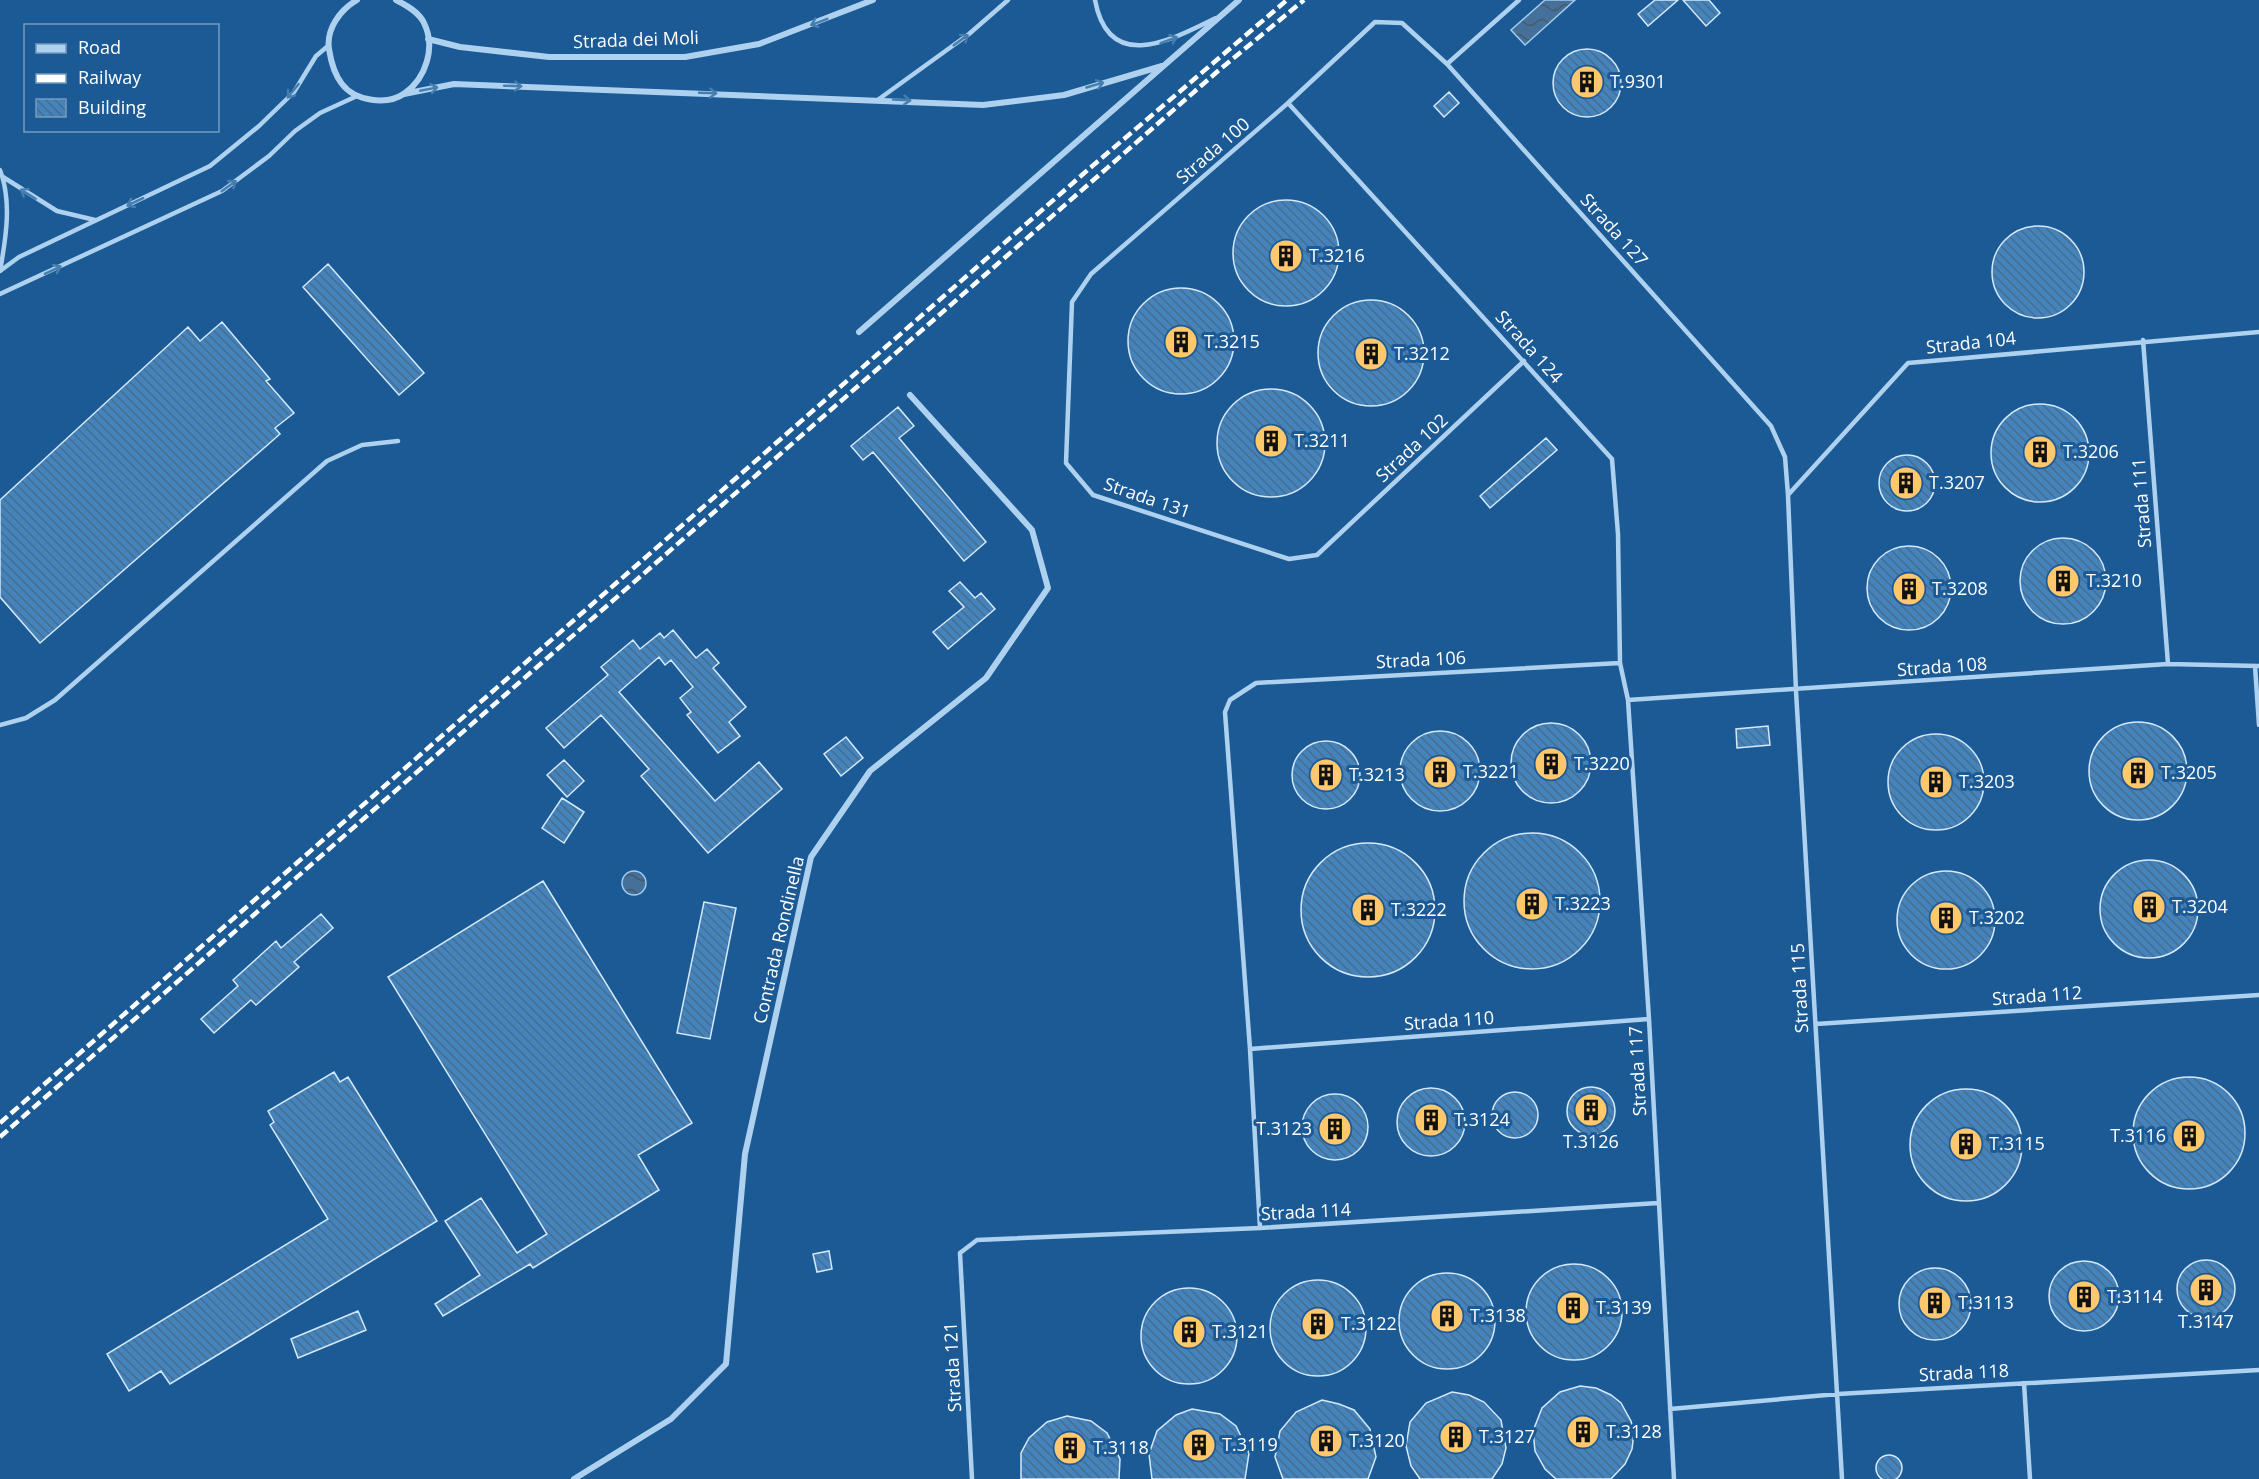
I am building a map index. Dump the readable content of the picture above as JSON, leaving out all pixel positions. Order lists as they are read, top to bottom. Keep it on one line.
{"streets":{"street":["Strada dei Moli","Contrada Rondinella"],"lane":["Strada 100","Strada 127","Strada 104","Strada 124","Strada 102","Strada 131","Strada 111","Strada 106","Strada 108","Strada 115","Strada 112","Strada 110","Strada 117","Strada 114","Strada 121","Strada 118"]},"crossings":[["Strada 100","Strada 127"],["Strada 100","Strada 124"],["Strada 100","Strada 131"],["Strada 127","Strada 104"],["Strada 127","Strada 115"],["Strada 104","Strada 111"],["Strada 104","Strada 115"],["Strada 124","Strada 102"],["Strada 124","Strada 106"],["Strada 124","Strada 117"],["Strada 102","Strada 131"],["Strada 111","Strada 108"],["Strada 106","Strada 110"],["Strada 106","Strada 117"],["Strada 108","Strada 115"],["Strada 108","Strada 117"],["Strada 115","Strada 112"],["Strada 115","Strada 118"],["Strada 110","Strada 117"],["Strada 117","Strada 114"],["Strada 117","Strada 118"],["Strada 114","Strada 121"]],"places":{"building":["T.9301","T.3216","T.3215","T.3212","T.3211","T.3206","T.3207","T.3210","T.3208","T.3220","T.3221","T.3205","T.3213","T.3203","T.3223","T.3204","T.3222","T.3202","T.3126","T.3124","T.3123","T.3116","T.3115","T.3147","T.3114","T.3113","T.3139","T.3138","T.3122","T.3121","T.3128","T.3127","T.3120","T.3119","T.3118"]},"legend":["Road","Railway","Building"]}
